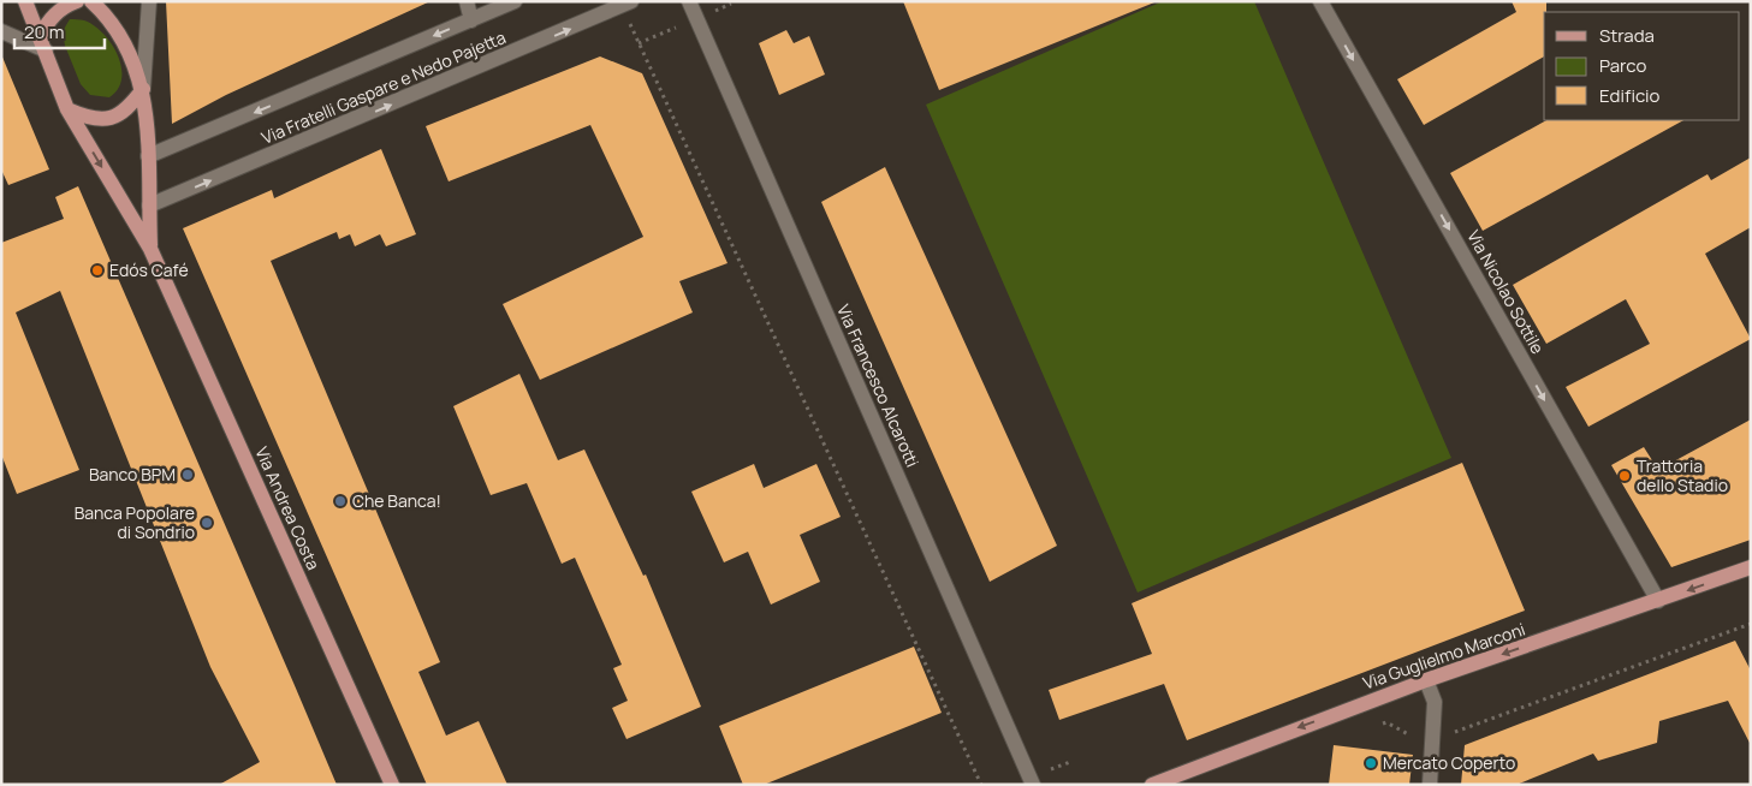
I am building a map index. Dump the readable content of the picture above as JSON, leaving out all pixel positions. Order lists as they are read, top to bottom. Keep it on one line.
{"streets":{"main road":["Via Andrea Costa","Via Guglielmo Marconi"],"street":["Via Fratelli Gaspare e Nedo Pajetta","Via Nicolao Sottile","Via Francesco Alcarotti"]},"crossings":[["Via Fratelli Gaspare e Nedo Pajetta","Via Andrea Costa"],["Via Nicolao Sottile","Via Guglielmo Marconi"]],"one_way":["Via Nicolao Sottile","Via Guglielmo Marconi"],"places":["Edós Café","Banco BPM","Trattoria dello Stadio","Che Banca!","Banca Popolare di Sondrio","Mercato Coperto"],"legend":["Strada","Parco","Edificio"],"scale_bar":"20 m"}
